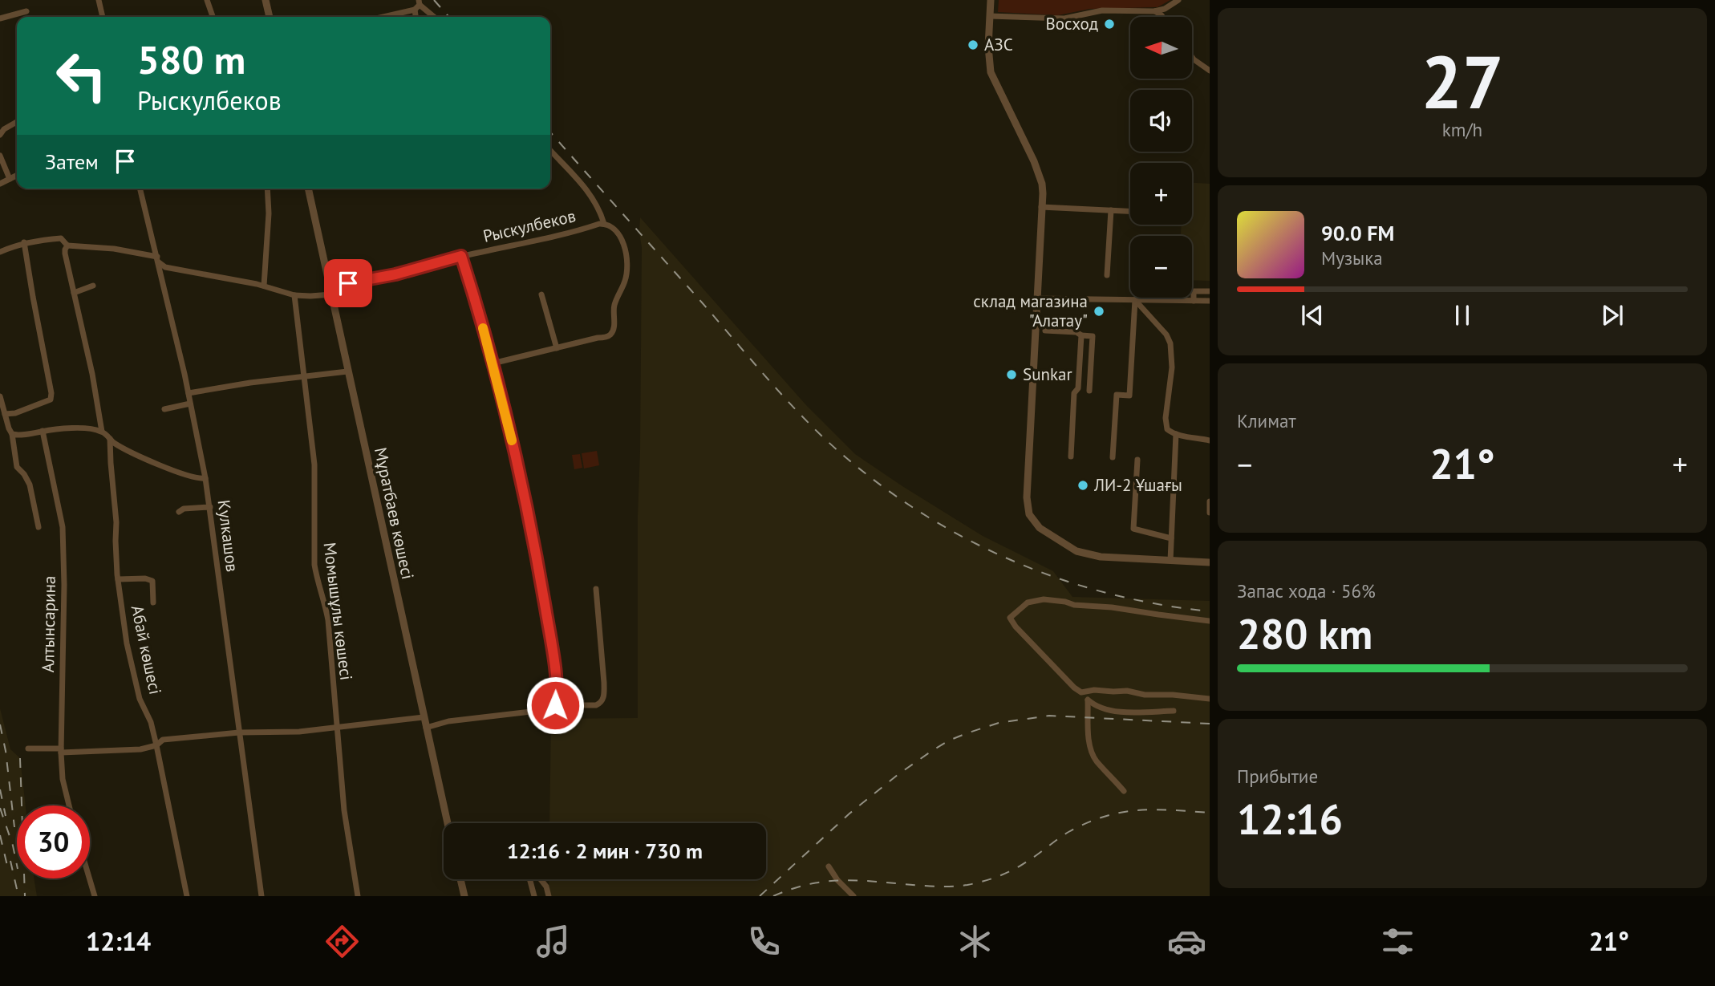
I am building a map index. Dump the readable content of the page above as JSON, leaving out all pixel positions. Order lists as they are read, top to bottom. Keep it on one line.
{"streets":{"street":["Рыскулбеков","Мұратбаев көшесі","Кулкашов","Момышұлы көшесі","Алтынсарина","Абай көшесі"]},"crossings":[["Рыскулбеков","Мұратбаев көшесі"]],"places":["Восход","АЗС","склад магазина \"Алатау\"","Sunkar","ЛИ-2 Ұшағы"],"north":"left","page":{"tile":[["27","km/h"],"Климат",["Запас хода · 56%","280 km"],["Прибытие","12:16"]],"map_buttons":["+","−"],"turn":["580 m","Рыскулбеков"],"then":"Затем","song":["90.0 FM","Музыка"],"heat":["−","21°","+"],"limit":"30","trip":"12:16 · 2 мин · 730 m","tabs":["12:14","21°"]}}
